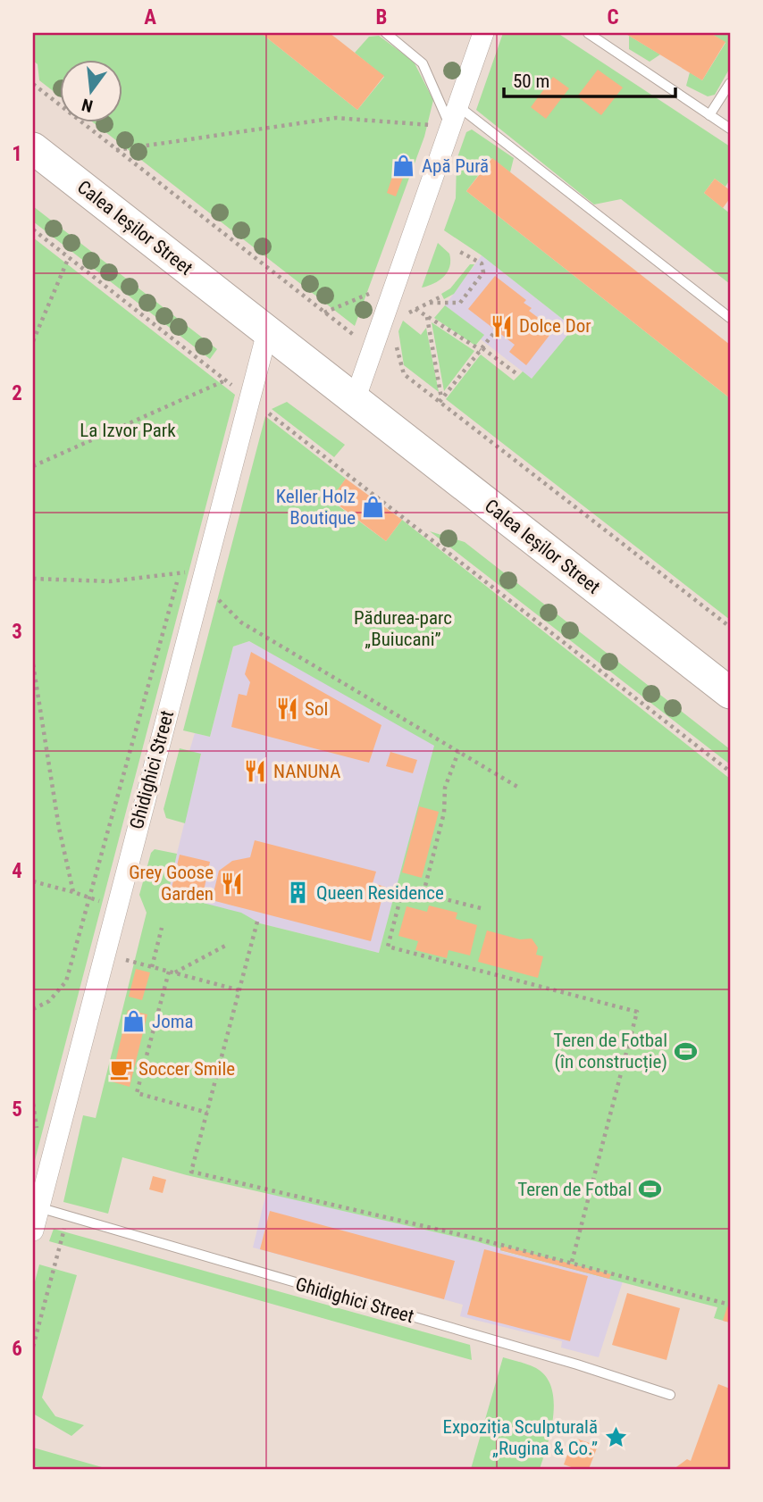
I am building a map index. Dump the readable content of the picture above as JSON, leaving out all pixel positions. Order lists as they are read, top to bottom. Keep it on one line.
{"streets":{"main road":["Calea Ieșilor Street"],"street":["Ghidighici Street"]},"crossings":[["Calea Ieșilor Street","Ghidighici Street"]],"parks":["La Izvor Park","Pădurea-parc „Buiucani”"],"places":{"shop":["Apă Pură","Keller Holz Boutique","Joma"],"restaurant":["Dolce Dor","Sol","NANUNA","Grey Goose Garden"],"building":["Queen Residence"],"sports":["Teren de Fotbal (în construcție)","Teren de Fotbal"],"cafe":["Soccer Smile"],"place":["Expoziția Sculpturală „Rugina & Co.”"]},"scale_bar":"50 m","north":"bottom","grid":{"columns":["A","B","C"],"rows":["1","2","3","4","5","6"]}}
